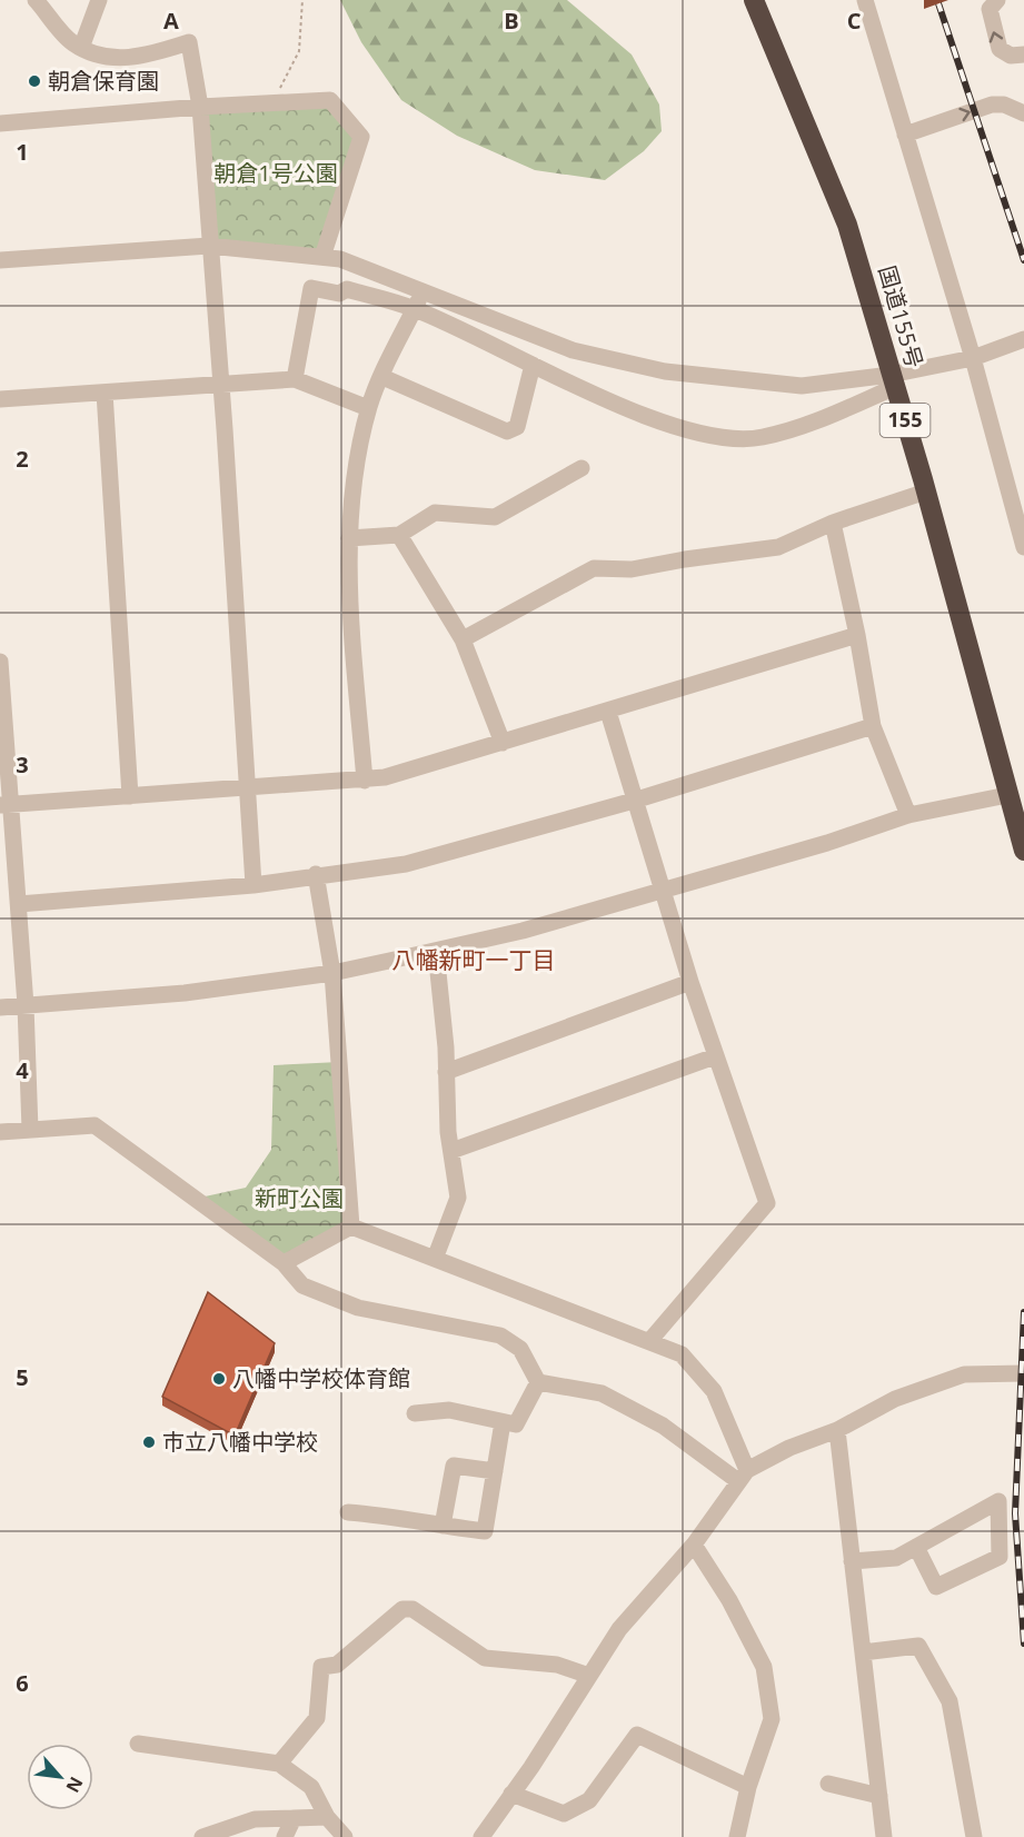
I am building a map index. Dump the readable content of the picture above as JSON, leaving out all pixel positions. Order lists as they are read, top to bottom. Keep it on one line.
{"streets":{"highway":["国道155号","155"]},"districts":["八幡新町一丁目"],"parks":["朝倉1号公園","新町公園"],"places":["朝倉保育園","八幡中学校体育館","市立八幡中学校"],"north":"bottom right","grid":{"columns":["A","B","C"],"rows":["1","2","3","4","5","6"]}}
